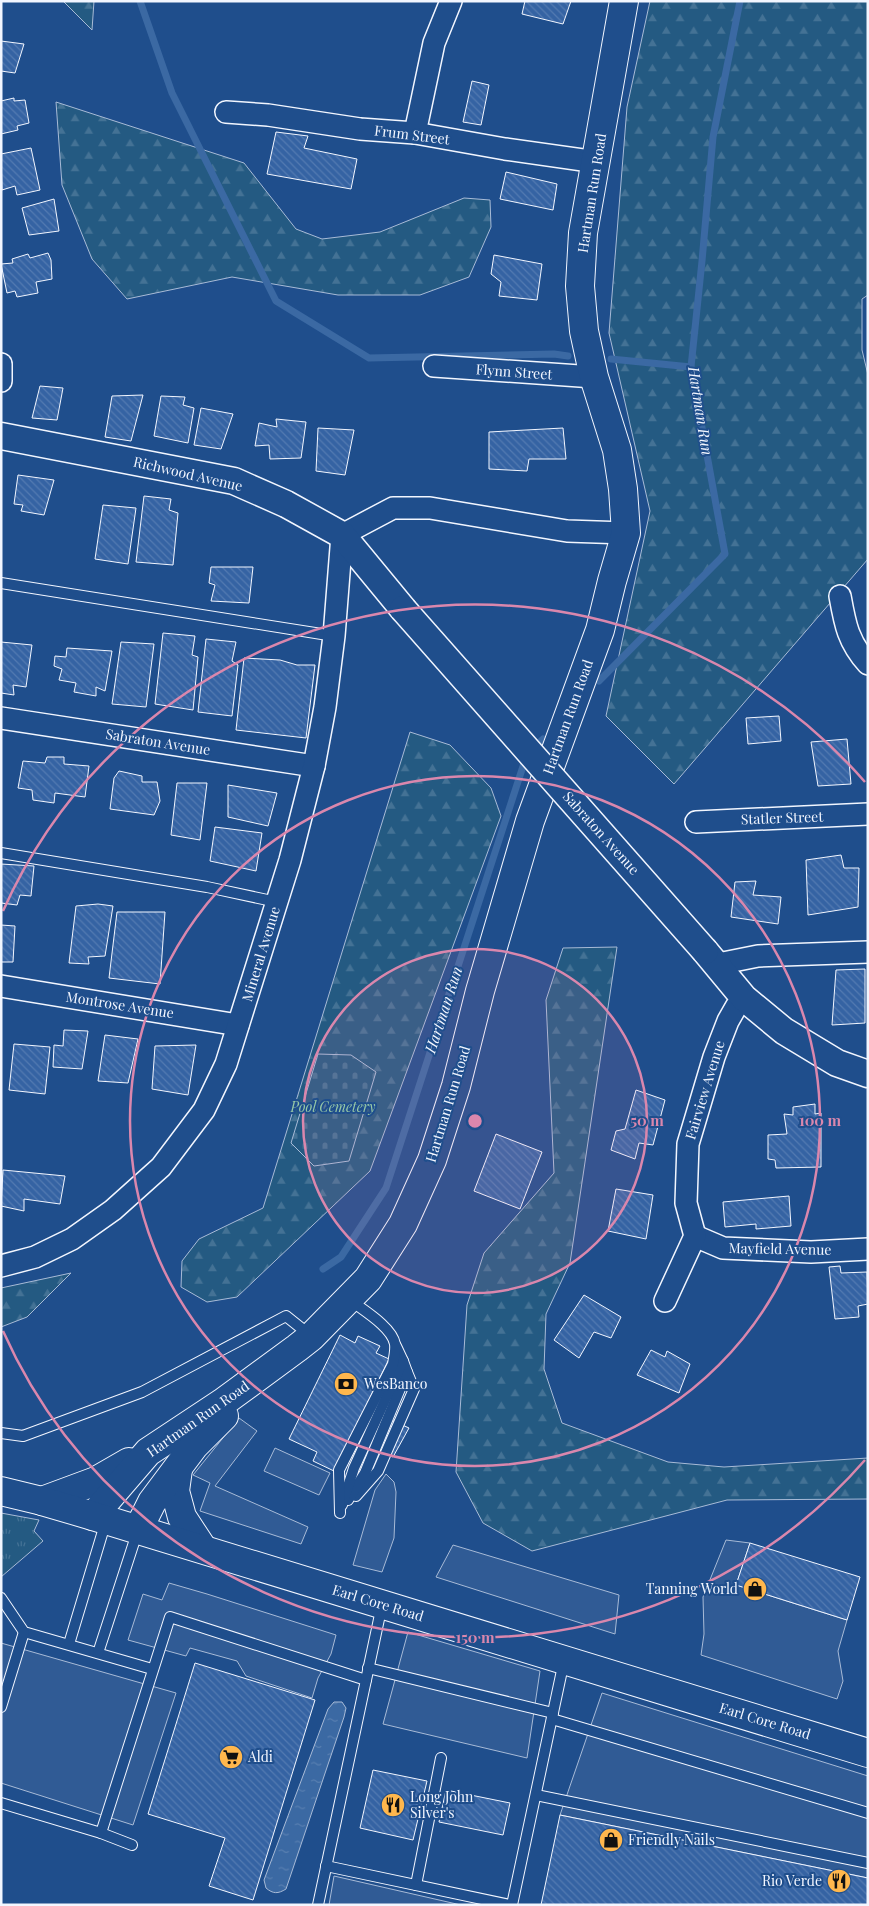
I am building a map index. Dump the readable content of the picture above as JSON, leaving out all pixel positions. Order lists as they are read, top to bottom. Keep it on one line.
{"streets":{"main road":["Hartman Run Road","Earl Core Road"],"street":["Frum Street","Flynn Street","Richwood Avenue","Sabraton Avenue","Statler Street","Mineral Avenue","Montrose Avenue","Fairview Avenue","Mayfield Avenue"]},"crossings":[["Frum Street","Hartman Run Road"],["Hartman Run Road","Flynn Street"],["Hartman Run Road","Earl Core Road"],["Richwood Avenue","Sabraton Avenue"],["Richwood Avenue","Mineral Avenue"],["Sabraton Avenue","Mineral Avenue"],["Sabraton Avenue","Fairview Avenue"],["Mineral Avenue","Montrose Avenue"],["Fairview Avenue","Mayfield Avenue"]],"water":["Hartman Run"],"parks":["Pool Cemetery"],"places":{"bank":["WesBanco"],"shop":["Tanning World","Friendly Nails"],"supermarket":["Aldi"],"restaurant":["Long John Silver's","Rio Verde"]},"rings":["50 m","100 m","150 m"]}
